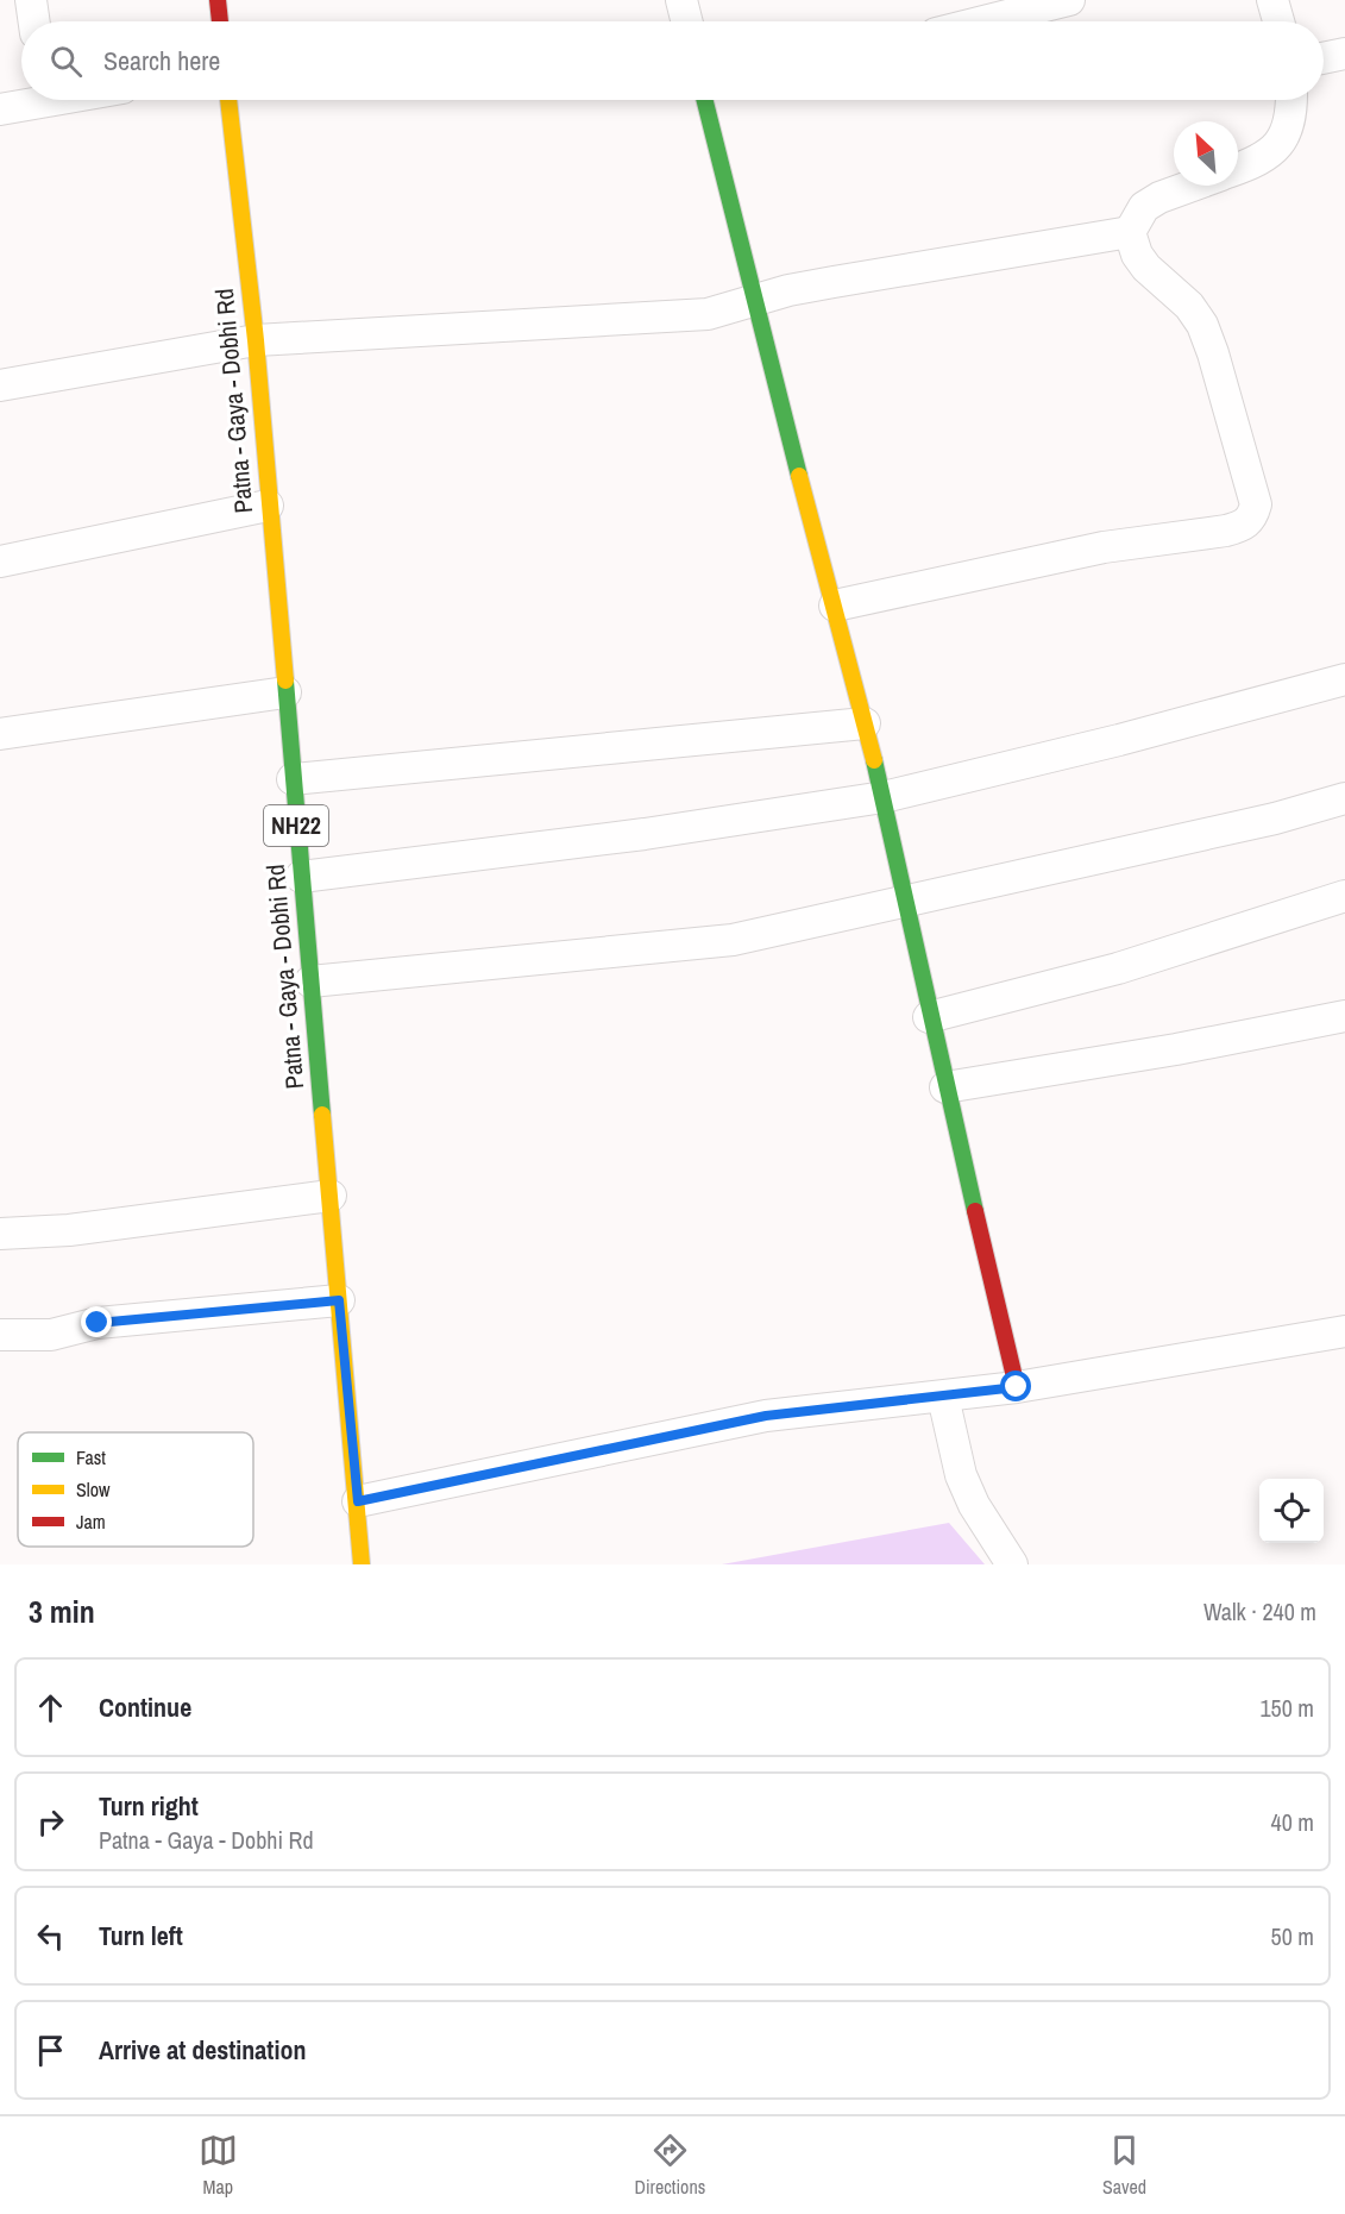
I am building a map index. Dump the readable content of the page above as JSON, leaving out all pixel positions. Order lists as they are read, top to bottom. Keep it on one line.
{"streets":{"main road":["Patna - Gaya - Dobhi Rd","NH22"]},"legend":["Fast","Slow","Jam"],"north":"top left","page":{"search":"Search here","heading":["3 min","Walk · 240 m"],"list":[["Continue","150 m"],["Turn right","Patna - Gaya - Dobhi Rd","40 m"],["Turn left","50 m"],"Arrive at destination"],"nav":["Map","Directions","Saved"]}}
